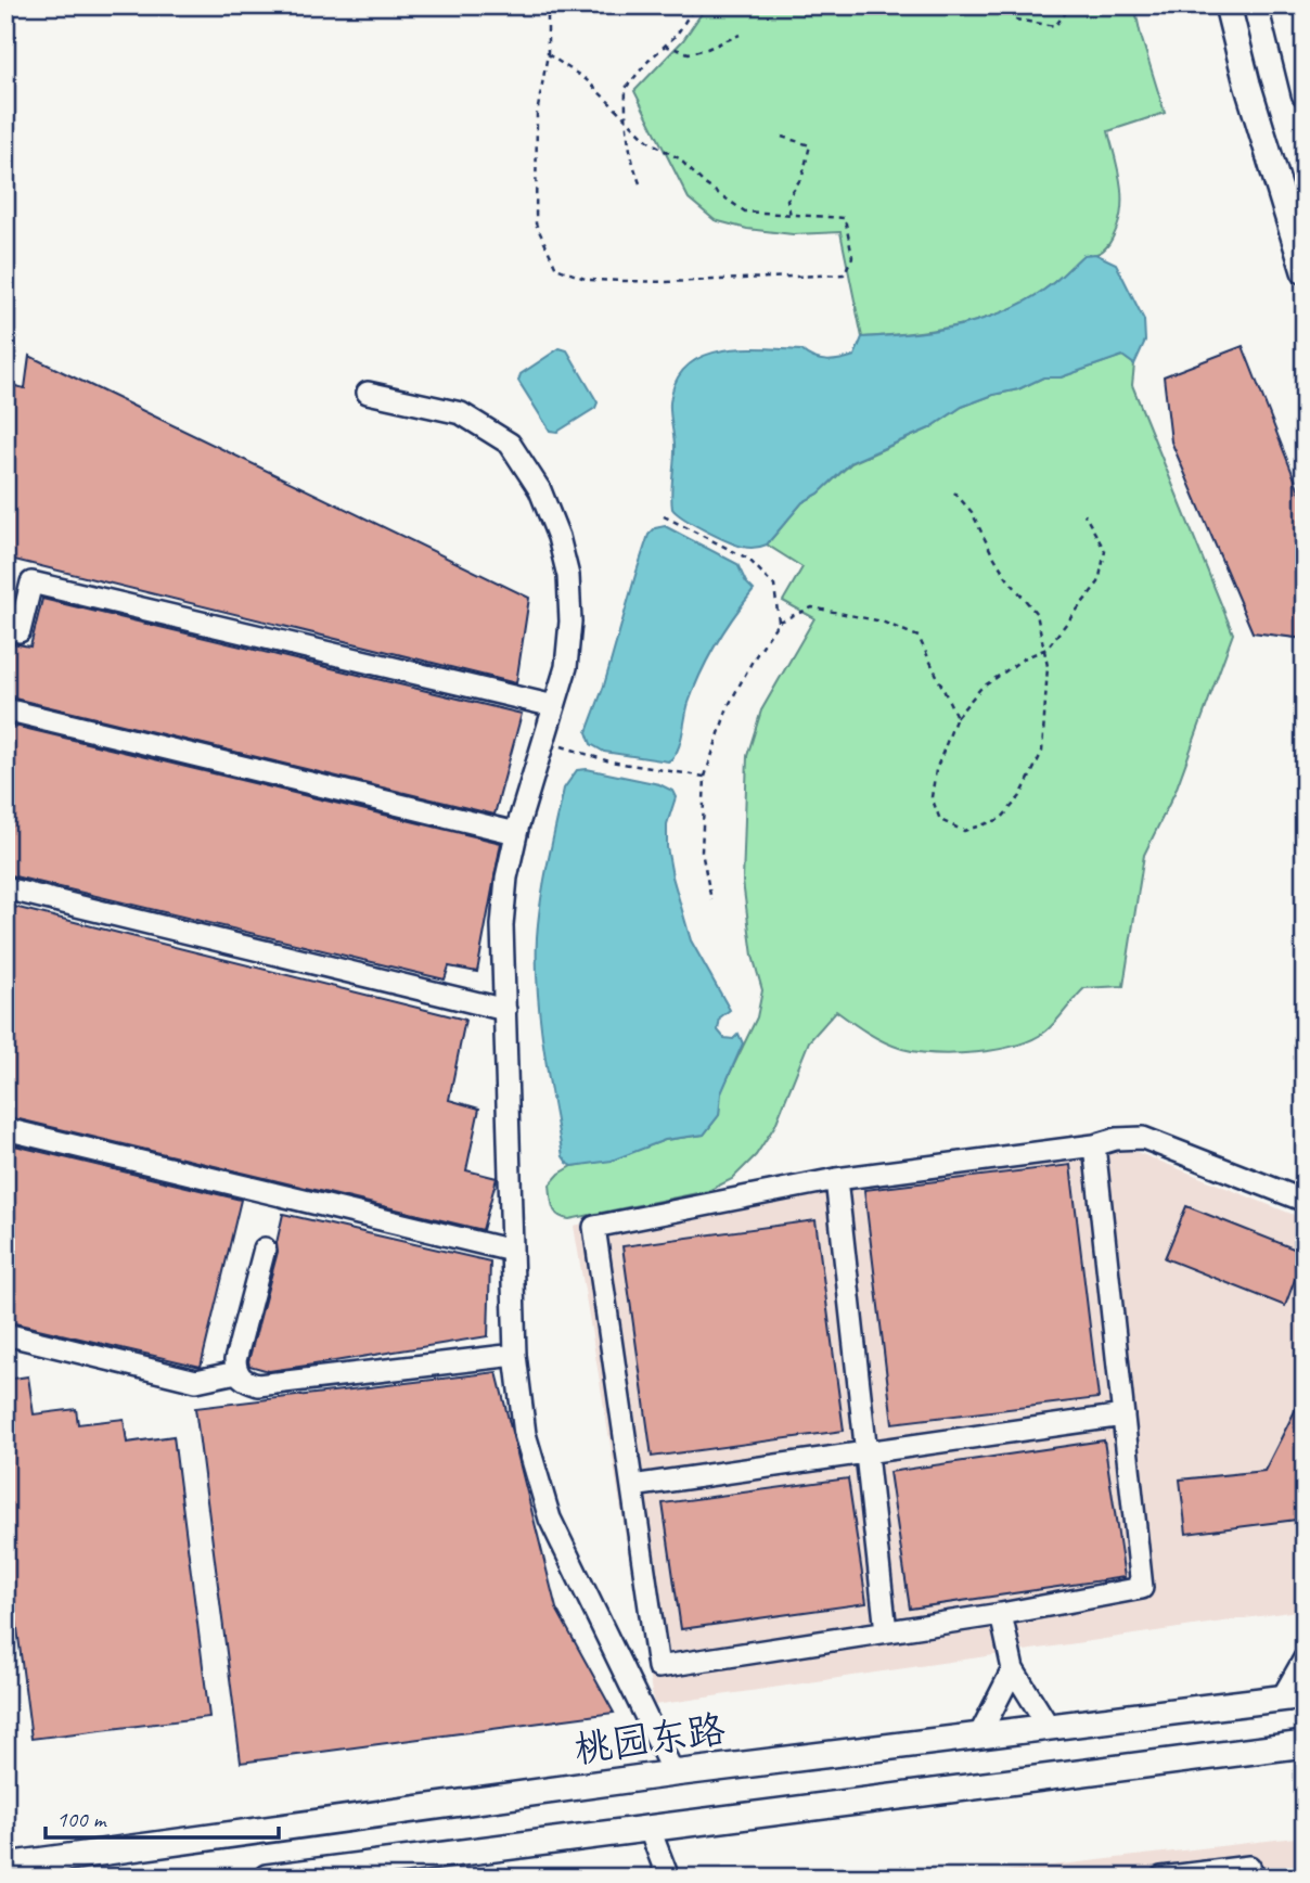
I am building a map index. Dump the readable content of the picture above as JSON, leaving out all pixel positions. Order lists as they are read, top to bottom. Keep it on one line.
{"streets":{"main road":["桃园东路"]},"scale_bar":"100 m"}
